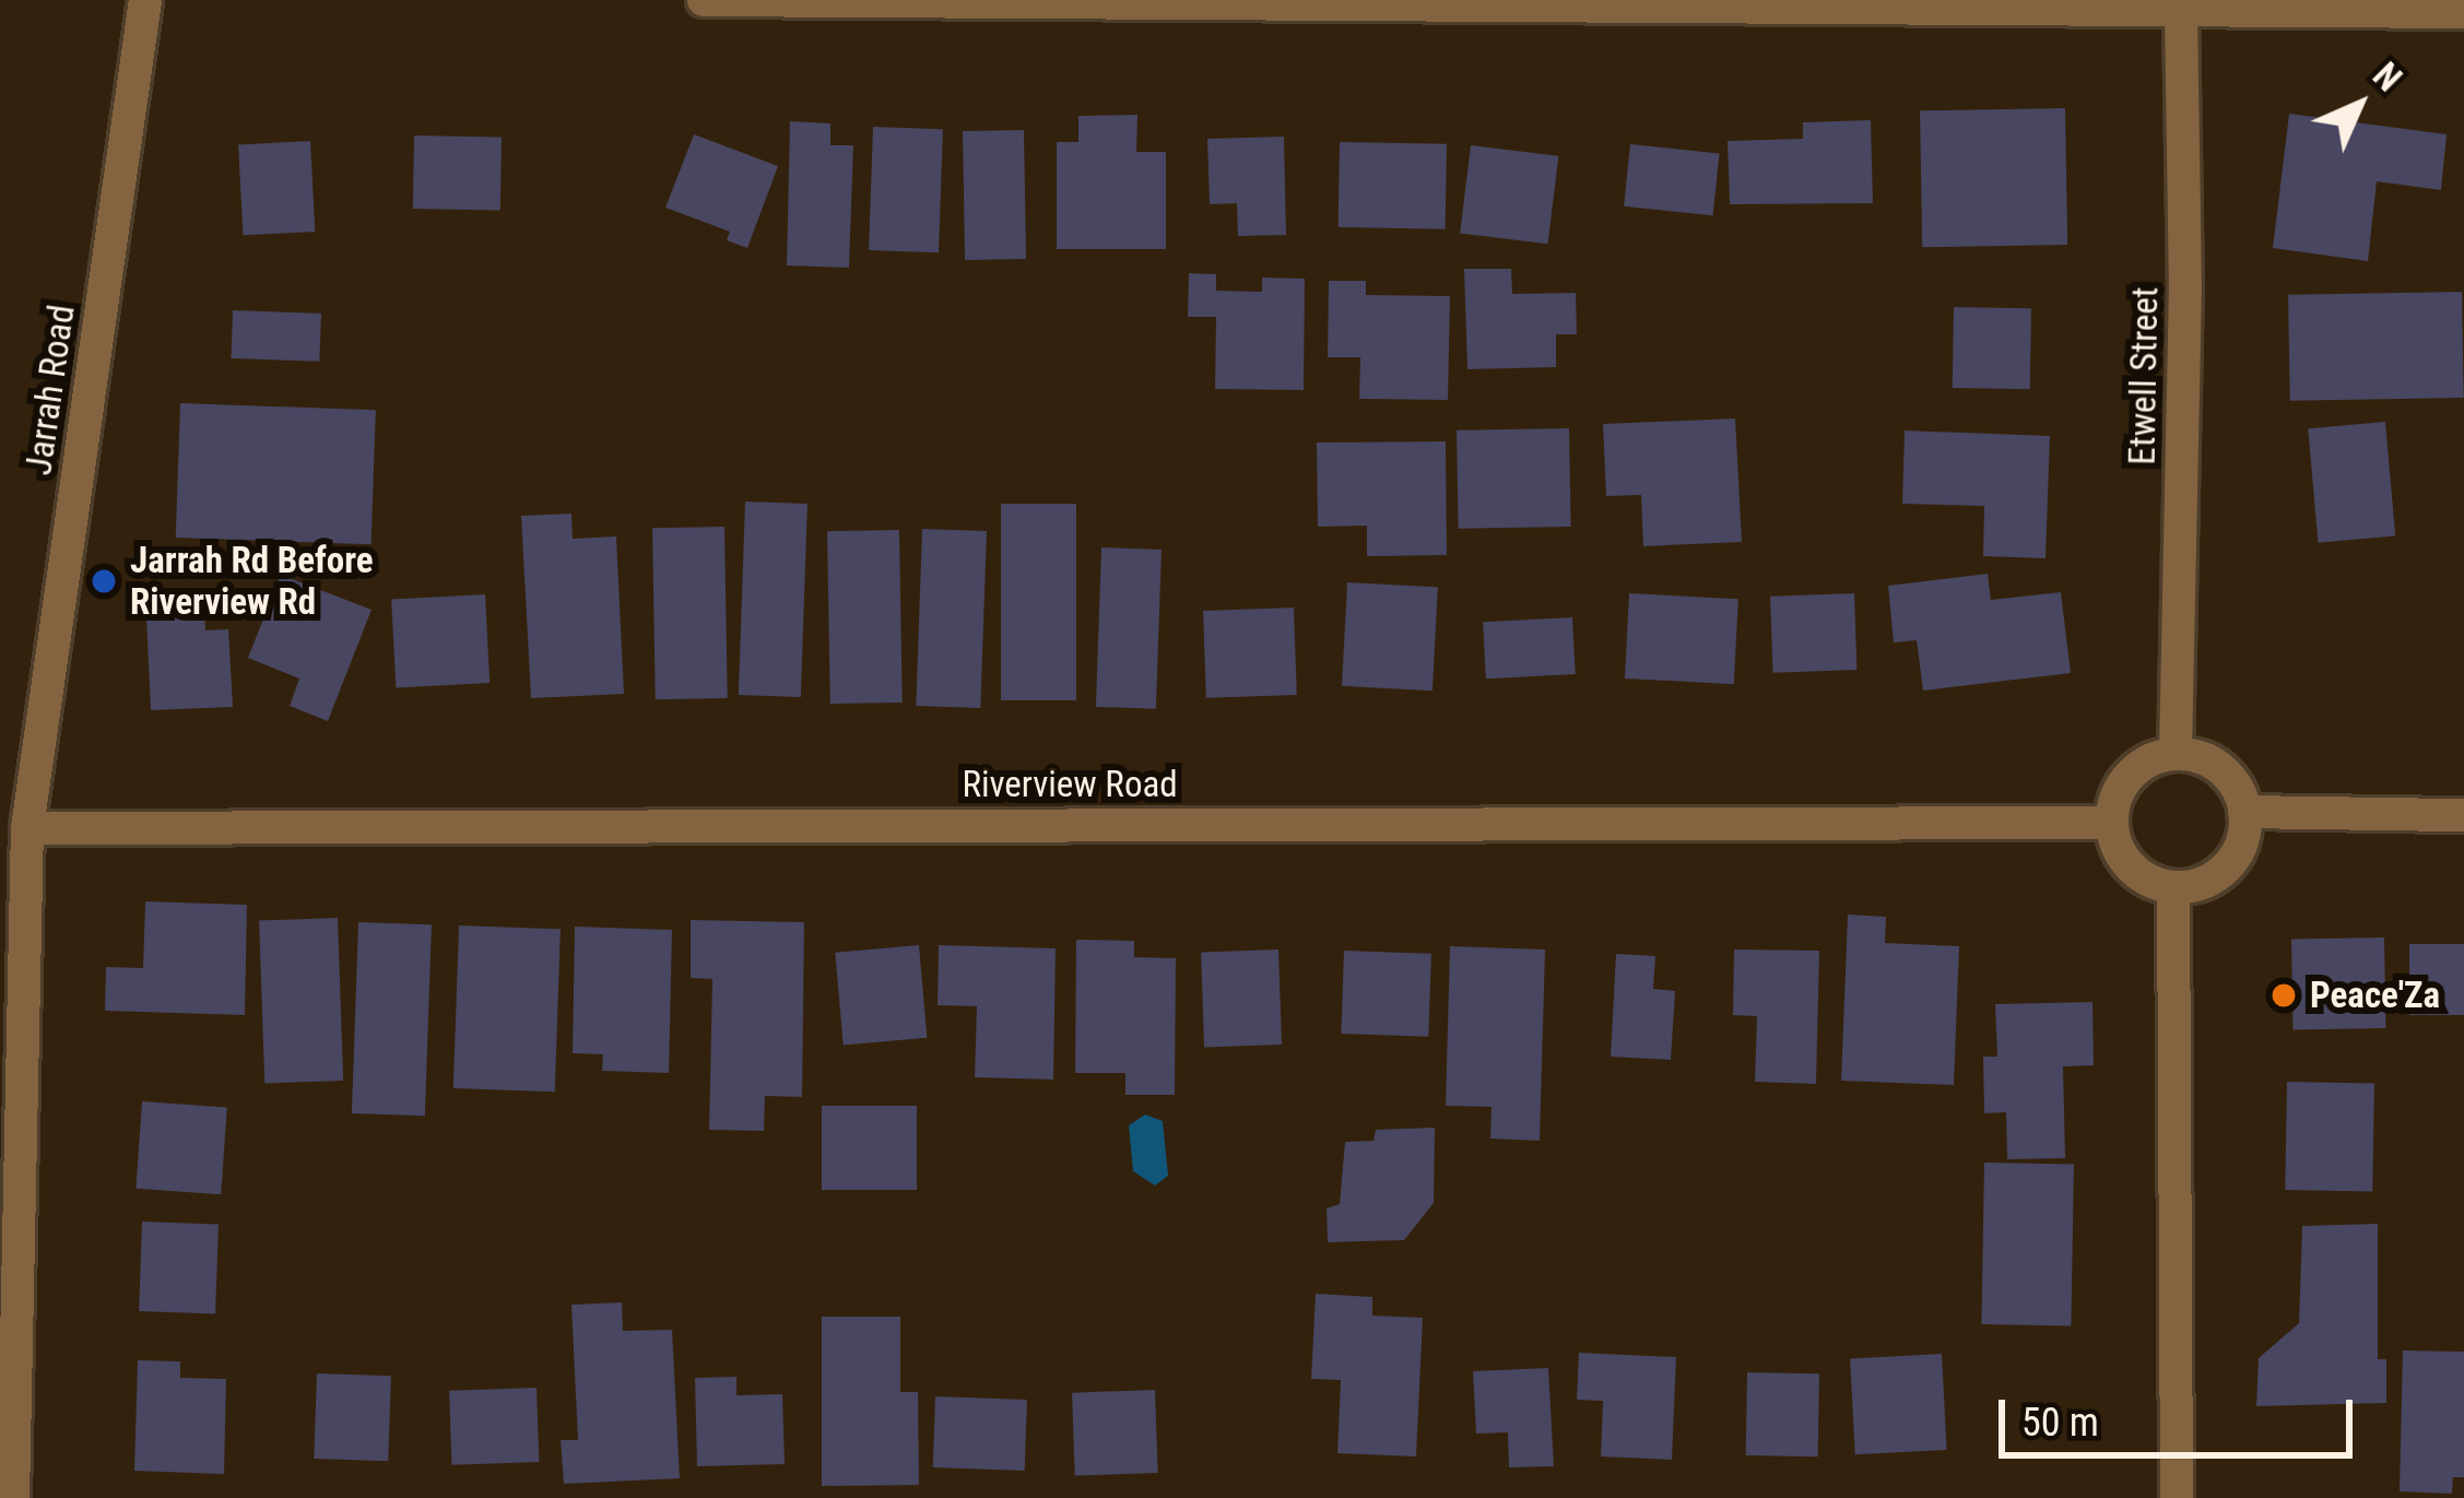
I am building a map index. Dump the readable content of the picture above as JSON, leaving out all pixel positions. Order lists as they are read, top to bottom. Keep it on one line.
{"streets":{"street":["Etwell Street","Jarrah Road","Riverview Road"]},"crossings":[["Etwell Street","Riverview Road"],["Jarrah Road","Riverview Road"]],"places":["Jarrah Rd Before Riverview Rd","Peace'Za"],"scale_bar":"50 m","north":"top right"}
